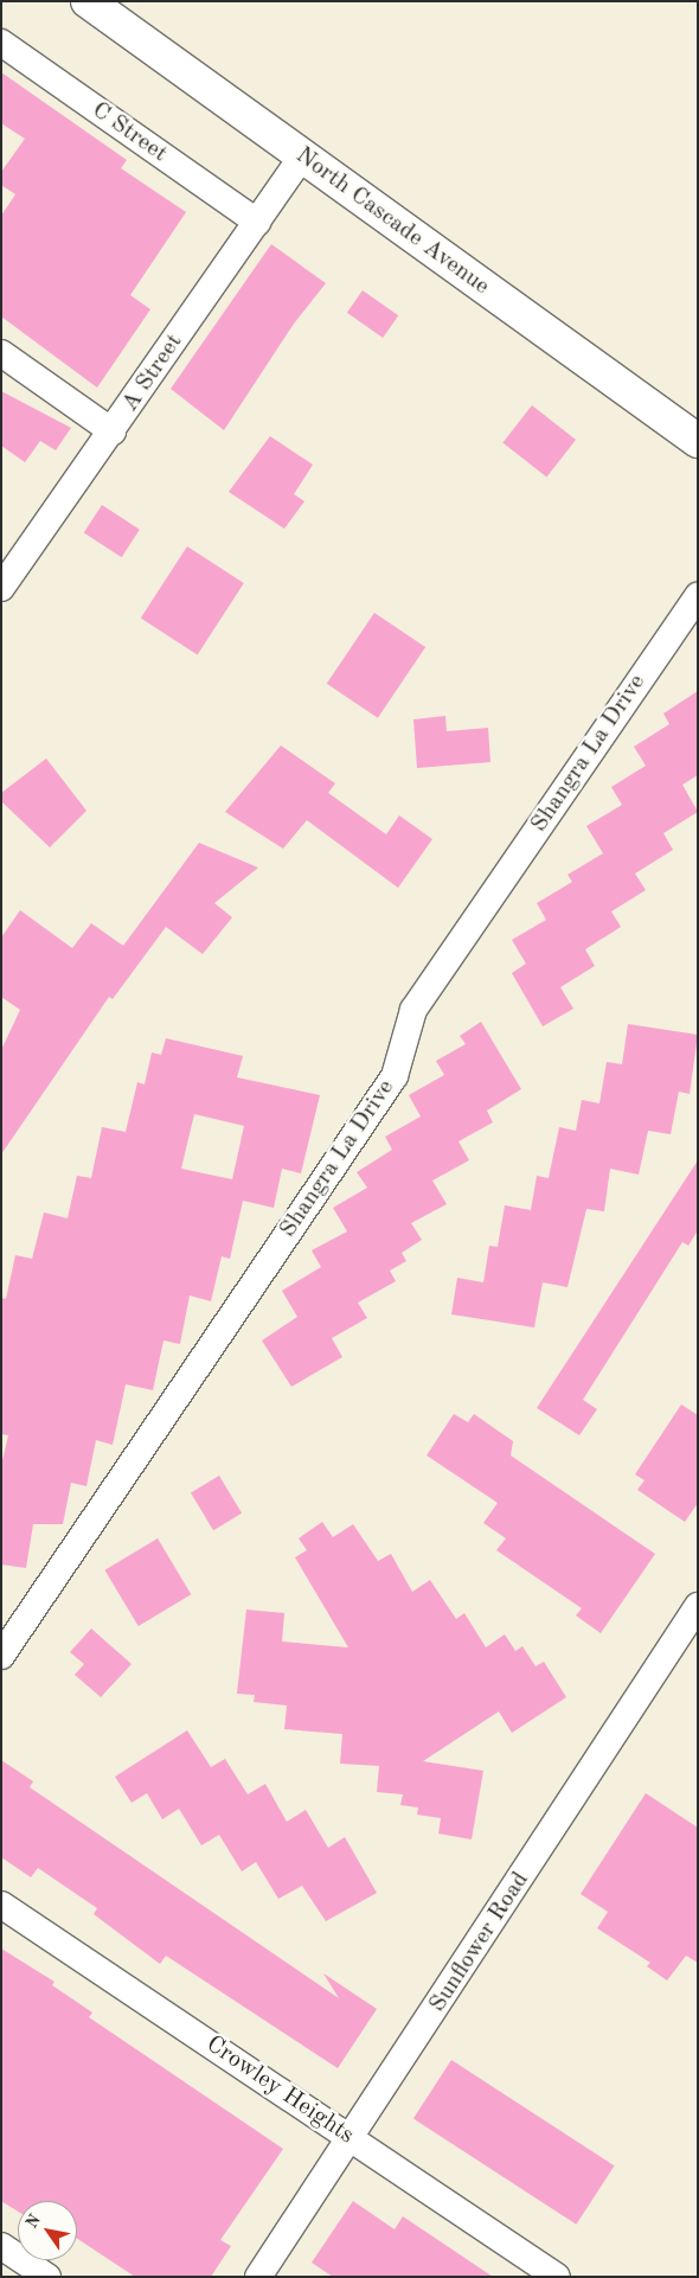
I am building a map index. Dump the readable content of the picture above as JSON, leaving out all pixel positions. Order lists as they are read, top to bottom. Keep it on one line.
{"streets":{"street":["C Street","North Cascade Avenue","A Street","Shangra La Drive","Sunflower Road","Crowley Heights"]},"crossings":[["C Street","A Street"],["North Cascade Avenue","A Street"],["Sunflower Road","Crowley Heights"]],"north":"top left"}
